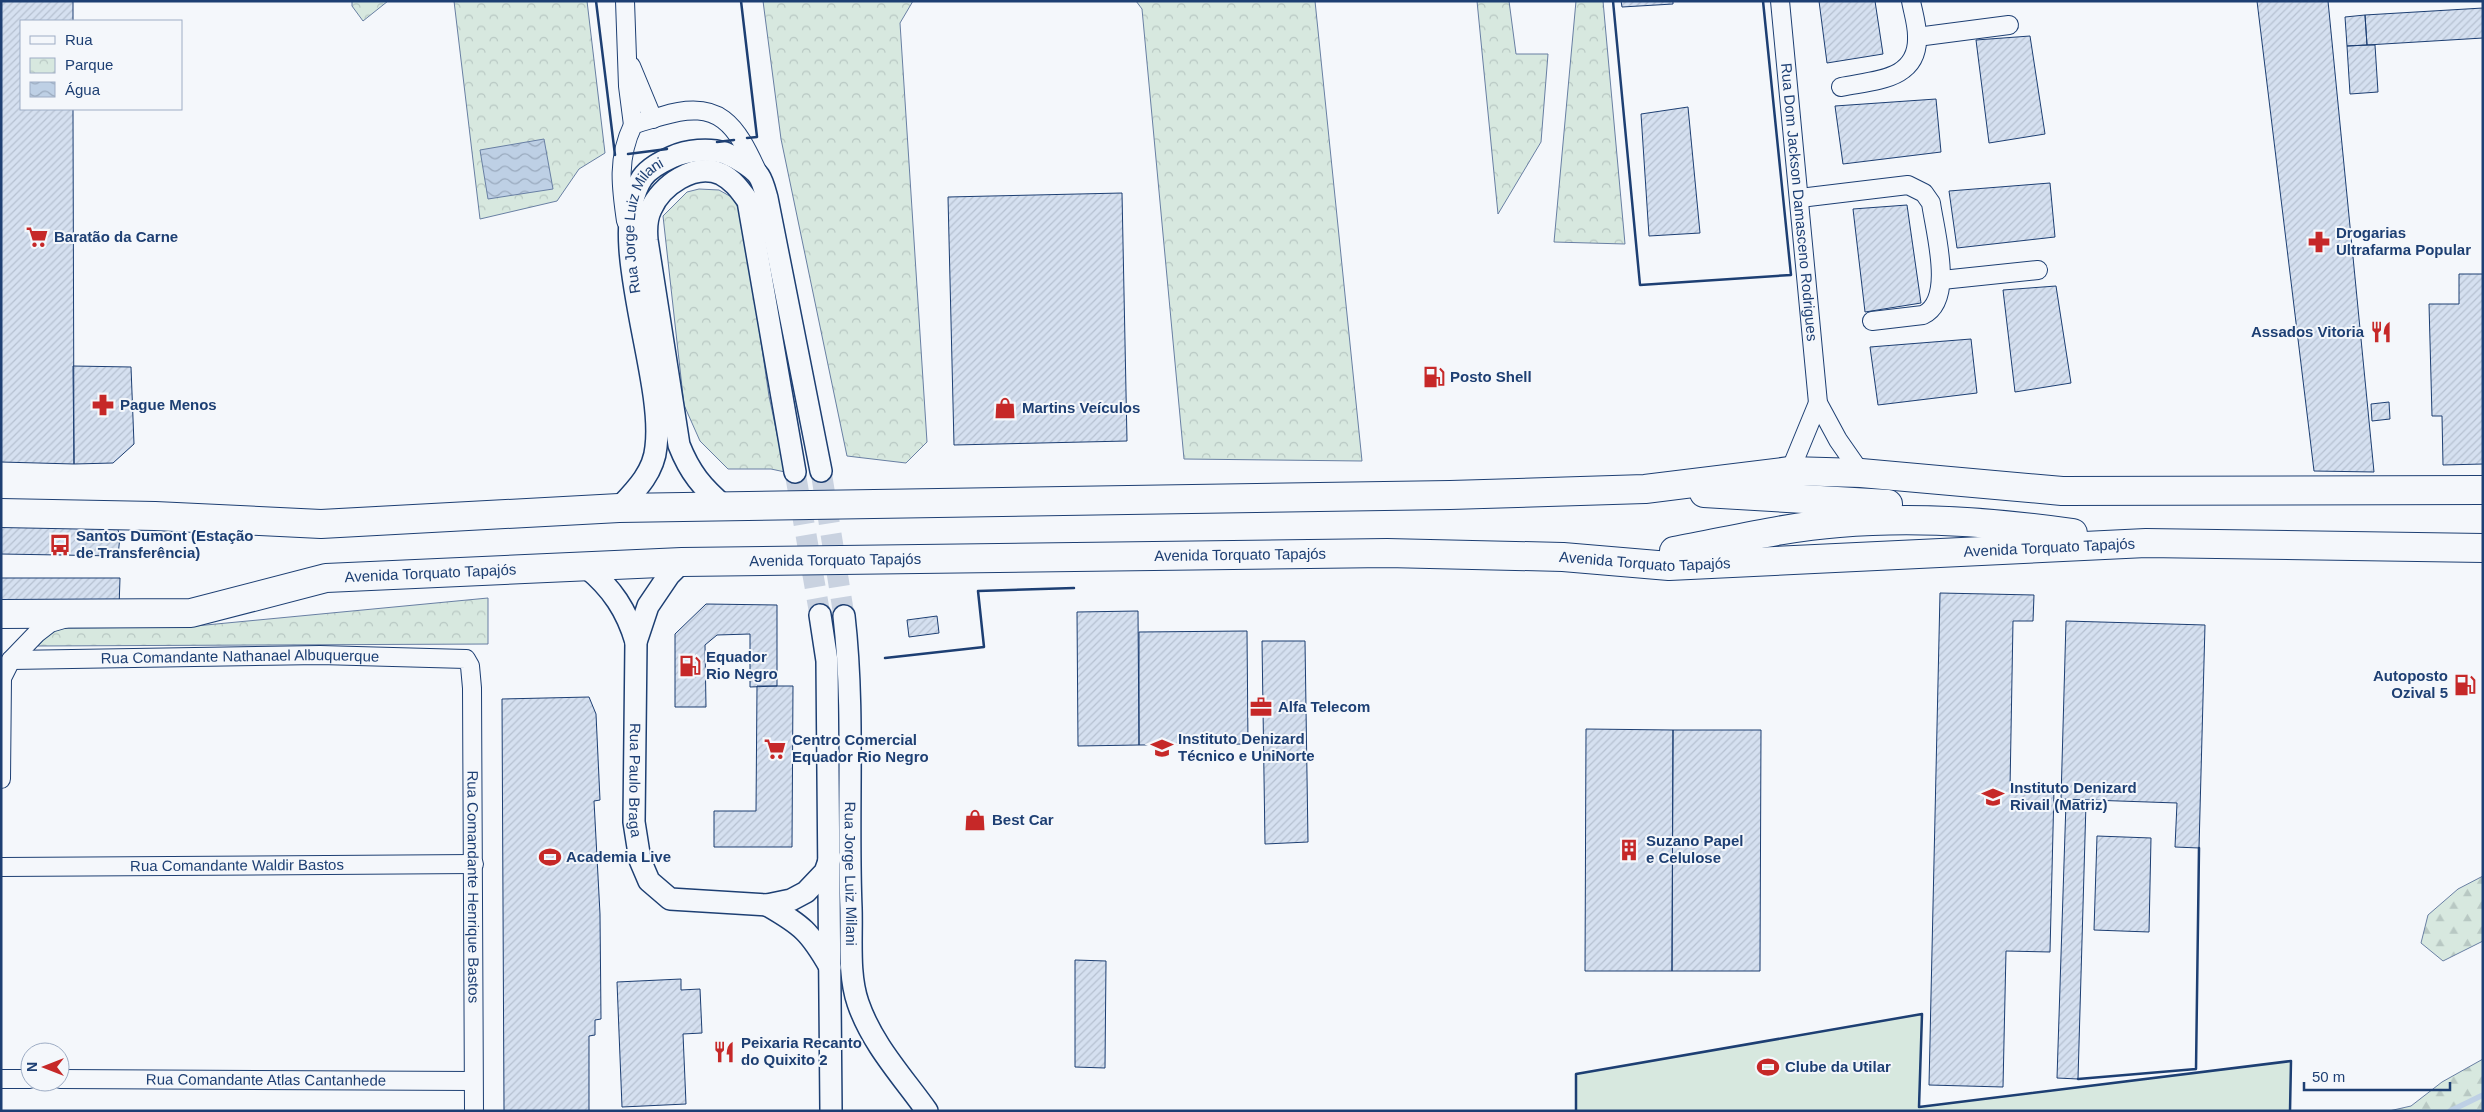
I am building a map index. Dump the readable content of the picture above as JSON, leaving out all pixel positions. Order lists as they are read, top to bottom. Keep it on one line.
{"streets":{"highway":["Avenida Torquato Tapajós"],"street":["Rua Dom Jackson Damasceno Rodrigues","Rua Jorge Luiz Milani","Rua Comandante Nathanael Albuquerque","Rua Paulo Braga","Rua Comandante Waldir Bastos","Rua Comandante Henrique Bastos","Rua Comandante Atlas Cantanhede"]},"crossings":[["Rua Jorge Luiz Milani","Rua Paulo Braga"],["Avenida Torquato Tapajós","Rua Paulo Braga"],["Rua Comandante Nathanael Albuquerque","Rua Comandante Henrique Bastos"],["Rua Comandante Waldir Bastos","Rua Comandante Henrique Bastos"],["Rua Comandante Henrique Bastos","Rua Comandante Atlas Cantanhede"]],"places":{"supermarket":["Baratão da Carne","Centro Comercial Equador Rio Negro"],"pharmacy":["Drogarias Ultrafarma Popular","Pague Menos"],"restaurant":["Assados Vitoria","Peixaria Recanto do Quixito 2"],"fuel station":["Posto Shell","Equador Rio Negro","Autoposto Ozival 5"],"shop":["Martins Veículos","Best Car"],"bus stop":["Santos Dumont (Estação de Transferência)"],"office":["Alfa Telecom"],"school or university":["Instituto Denizard Técnico e UniNorte","Instituto Denizard Rivail (Matriz)"],"building":["Suzano Papel e Celulose"],"sports":["Academia Live","Clube da Utilar"]},"legend":["Rua","Parque","Água"],"scale_bar":"50 m","north":"left"}
